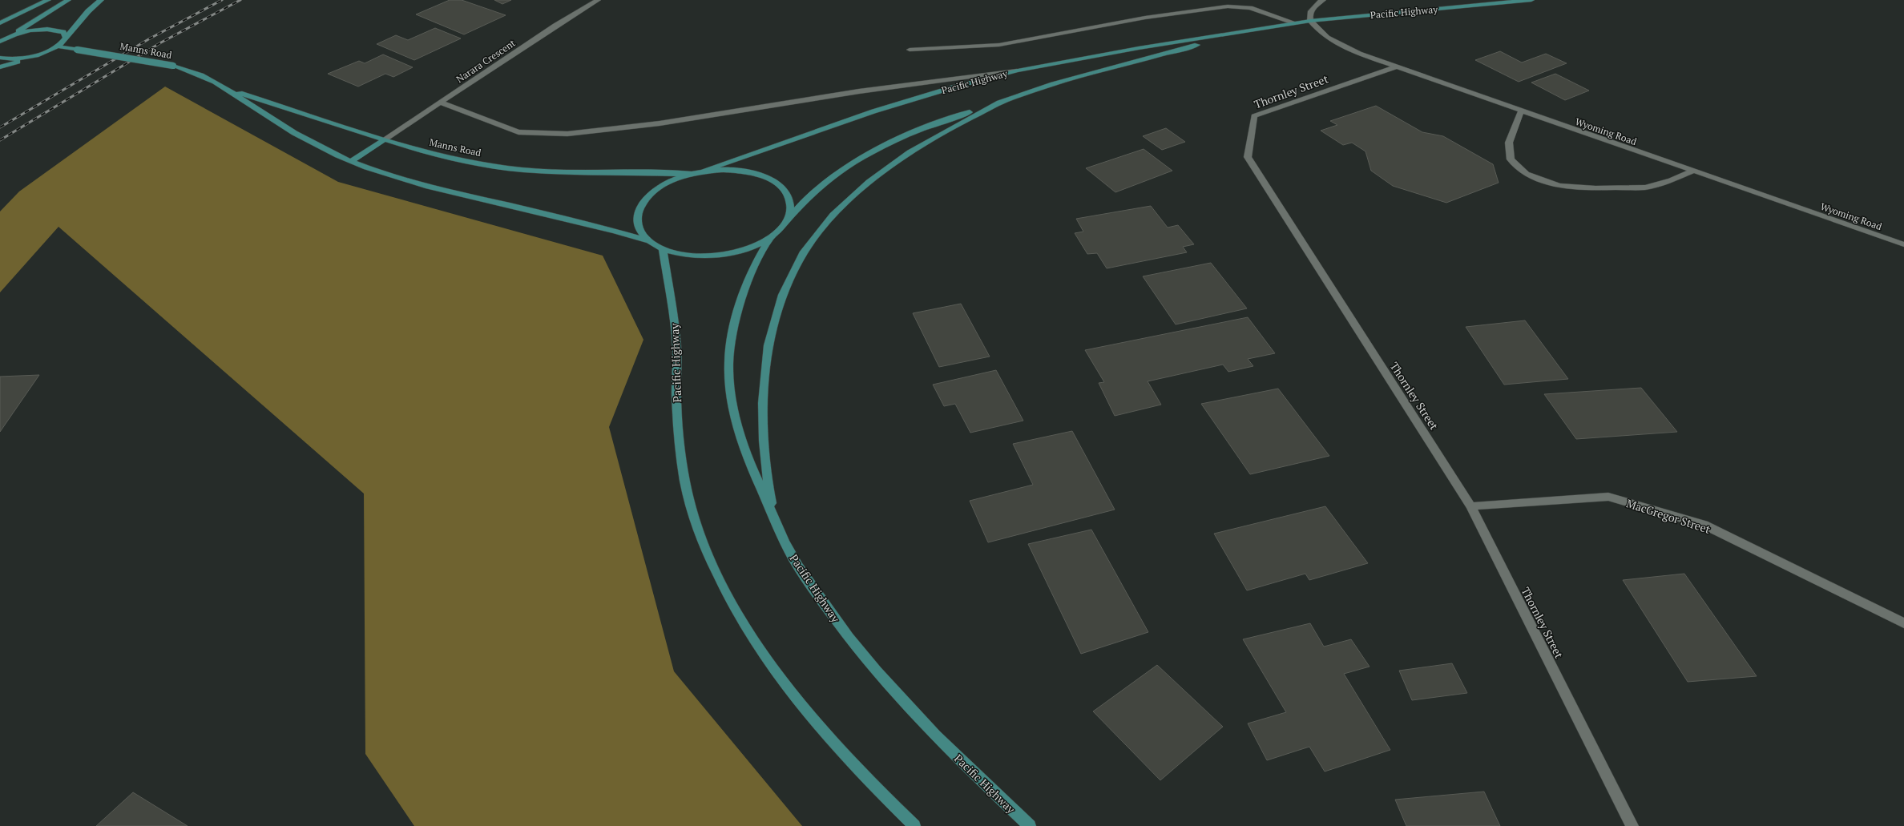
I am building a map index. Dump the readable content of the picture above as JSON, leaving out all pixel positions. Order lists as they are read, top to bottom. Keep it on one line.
{"streets":{"main road":["Pacific Highway","Manns Road"],"street":["Narara Crescent","Thornley Street","Wyoming Road","MacGregor Street"]},"crossings":[["Pacific Highway","Wyoming Road"],["Manns Road","Narara Crescent"],["Thornley Street","Wyoming Road"],["Thornley Street","MacGregor Street"]]}
